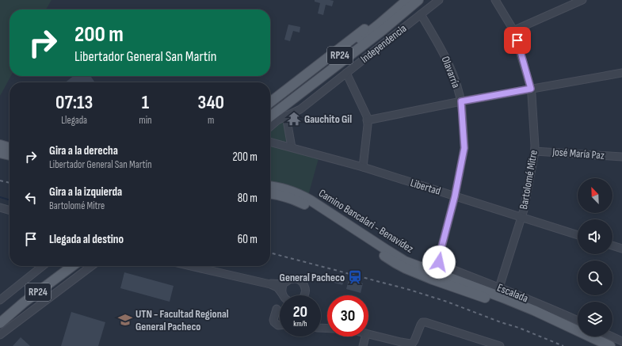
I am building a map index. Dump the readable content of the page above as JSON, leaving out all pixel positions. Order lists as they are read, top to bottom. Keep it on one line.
{"streets":{"main road":["RP24","Camino Bancalari - Benavídez"],"street":["Independencia","Olavarría","José María Paz","Bartolomé Mitre","Libertad","Escalada"]},"crossings":[["Independencia","RP24"],["Independencia","Olavarría"],["Olavarría","Libertad"],["Olavarría","Escalada"],["José María Paz","Bartolomé Mitre"],["Bartolomé Mitre","Libertad"],["Bartolomé Mitre","Escalada"]],"places":{"temple":["Gauchito Gil"],"station":["General Pacheco"],"school or university":["UTN - Facultad Regional General Pacheco"]},"north":"top left","page":{"turn":["200 m","Libertador General San Martín"],"eta":["07:13","Llegada","1","min","340","m"],"list":[{"name":"Gira a la derecha","note":"Libertador General San Martín","value":"200 m"},{"name":"Gira a la izquierda","note":"Bartolomé Mitre","value":"80 m"},{"name":"Llegada al destino","value":"60 m"}],"speed":"20 km/h","limit":"30"}}
